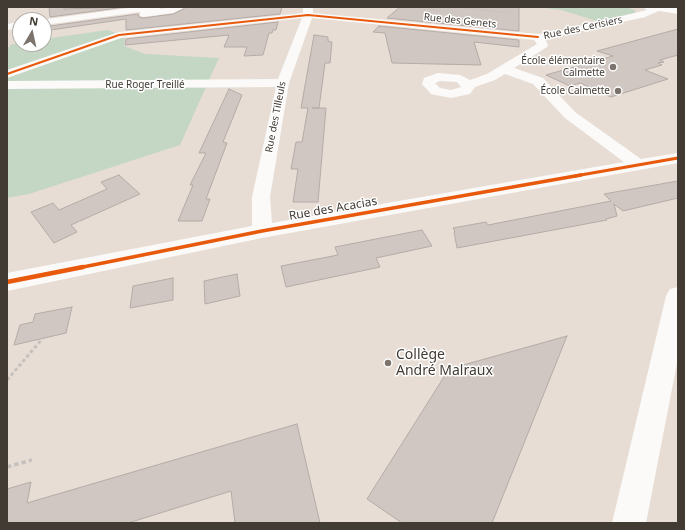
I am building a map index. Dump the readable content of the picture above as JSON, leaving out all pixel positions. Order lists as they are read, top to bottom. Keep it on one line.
{"streets":{"street":["Rue des Genets","Rue des Cerisiers","Rue Roger Treillé","Rue des Tilleuls","Rue des Acacias"]},"crossings":[["Rue des Genets","Rue des Cerisiers"],["Rue des Genets","Rue des Tilleuls"],["Rue Roger Treillé","Rue des Tilleuls"],["Rue des Tilleuls","Rue des Acacias"]],"places":["École élémentaire Calmette","École Calmette","Collège André Malraux"],"north":"top"}
